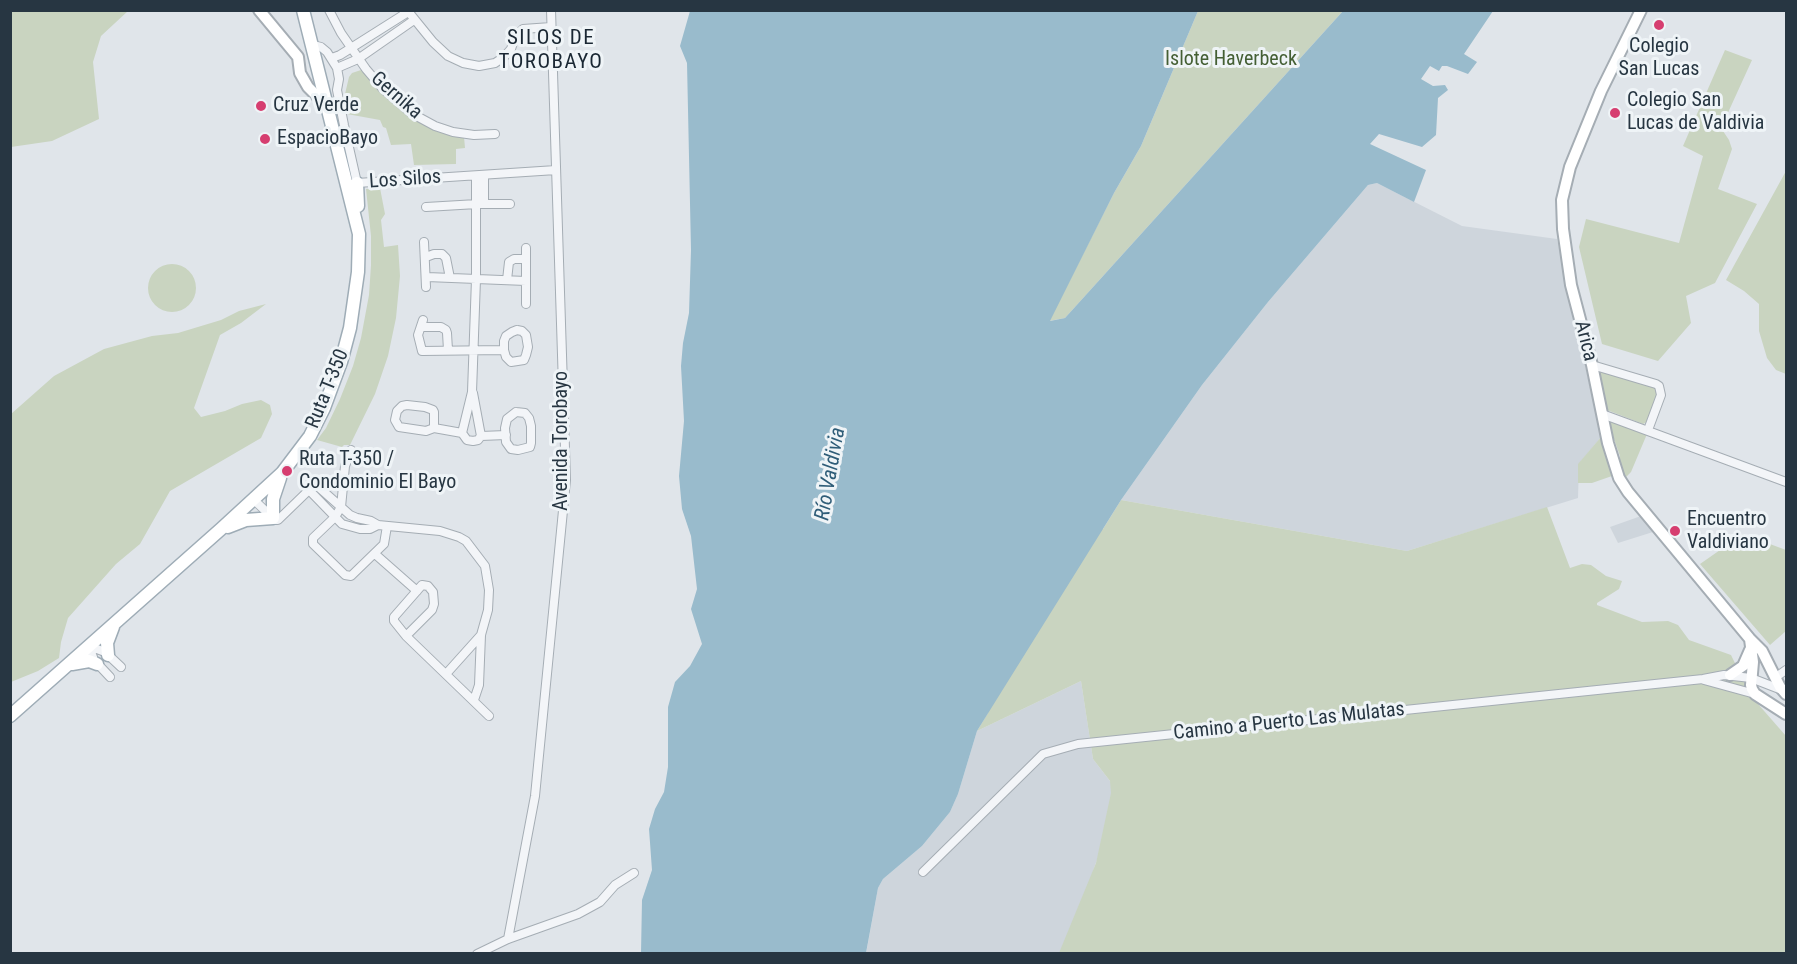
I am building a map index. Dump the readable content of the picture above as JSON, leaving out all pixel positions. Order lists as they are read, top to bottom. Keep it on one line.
{"streets":{"main road":["Arica","Ruta T-350"],"street":["Gernika","Los Silos","Avenida Torobayo","Camino a Puerto Las Mulatas"]},"crossings":[["Los Silos","Avenida Torobayo"],["Arica","Camino a Puerto Las Mulatas"]],"districts":["SILOS DE TOROBAYO"],"water":["Río Valdivia"],"parks":["Islote Haverbeck"],"places":["Colegio San Lucas","Cruz Verde","Colegio San Lucas de Valdivia","EspacioBayo","Ruta T-350 / Condominio El Bayo","Encuentro Valdiviano"]}
